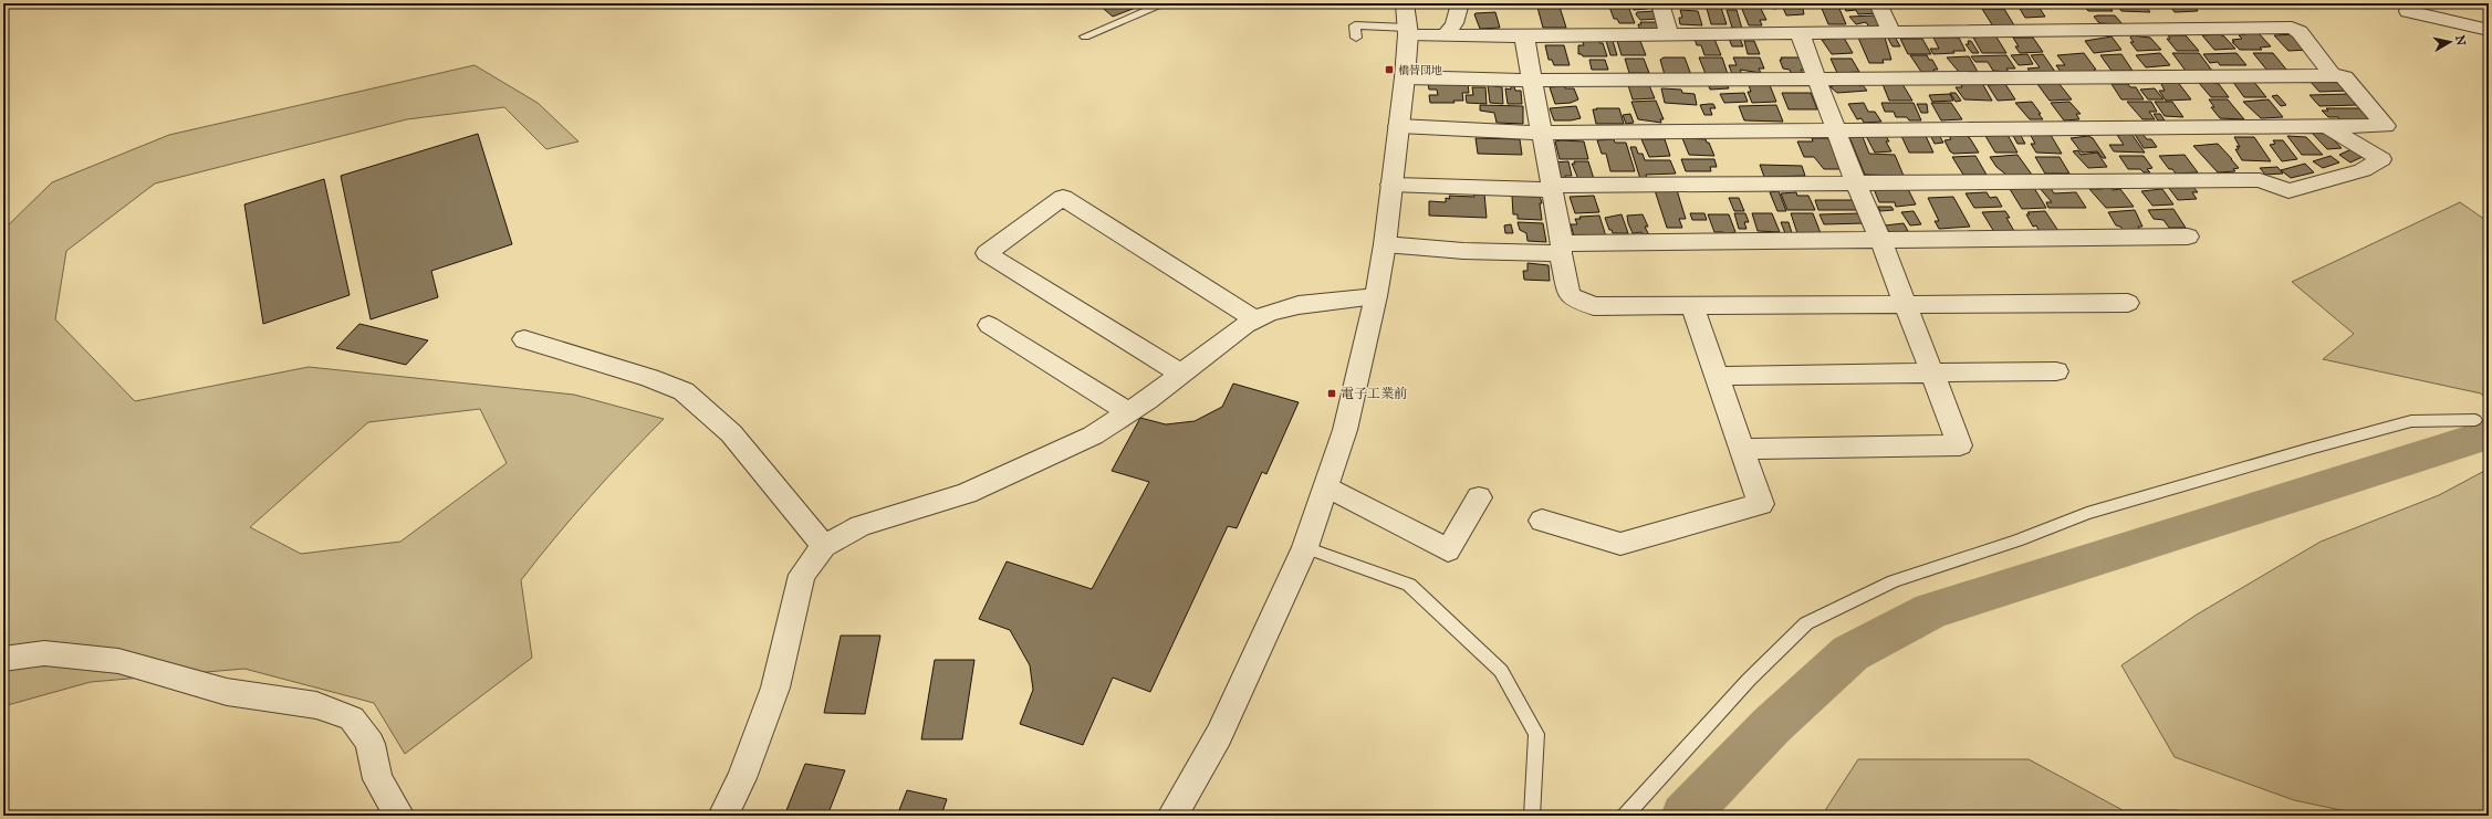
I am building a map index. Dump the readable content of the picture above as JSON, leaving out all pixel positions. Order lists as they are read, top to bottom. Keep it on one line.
{"places":{"transit":["橋替団地","電子工業前"]},"north":"right"}
